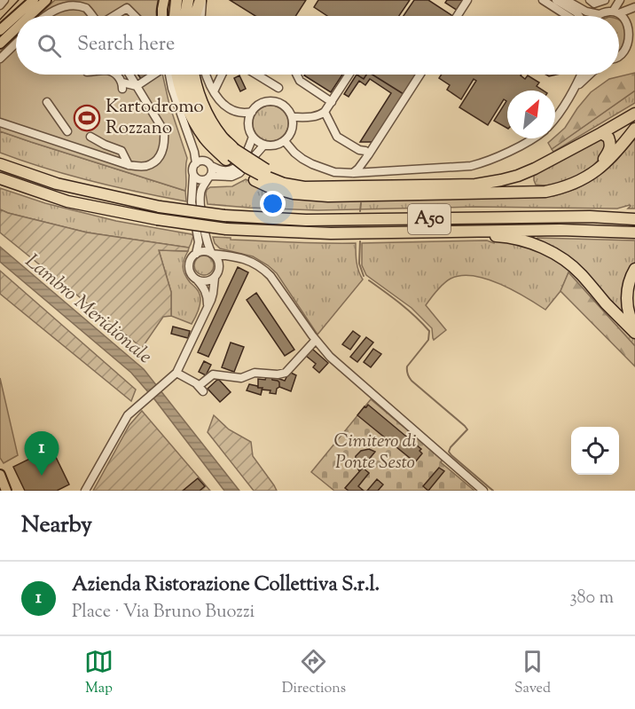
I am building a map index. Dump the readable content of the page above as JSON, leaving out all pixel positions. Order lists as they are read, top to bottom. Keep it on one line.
{"streets":{"highway":["A50"]},"water":["Lambro Meridionale"],"parks":["Cimitero di Ponte Sesto"],"places":{"sports":["Kartodromo Rozzano"]},"north":"top right","page":{"search":"Search here","pins":"1","heading":"Nearby","list":[{"mark":"1","name":"Azienda Ristorazione Collettiva S.r.l.","note":"Place · Via Bruno Buozzi","value":"380 m"}],"nav":["Map","Directions","Saved"]}}
